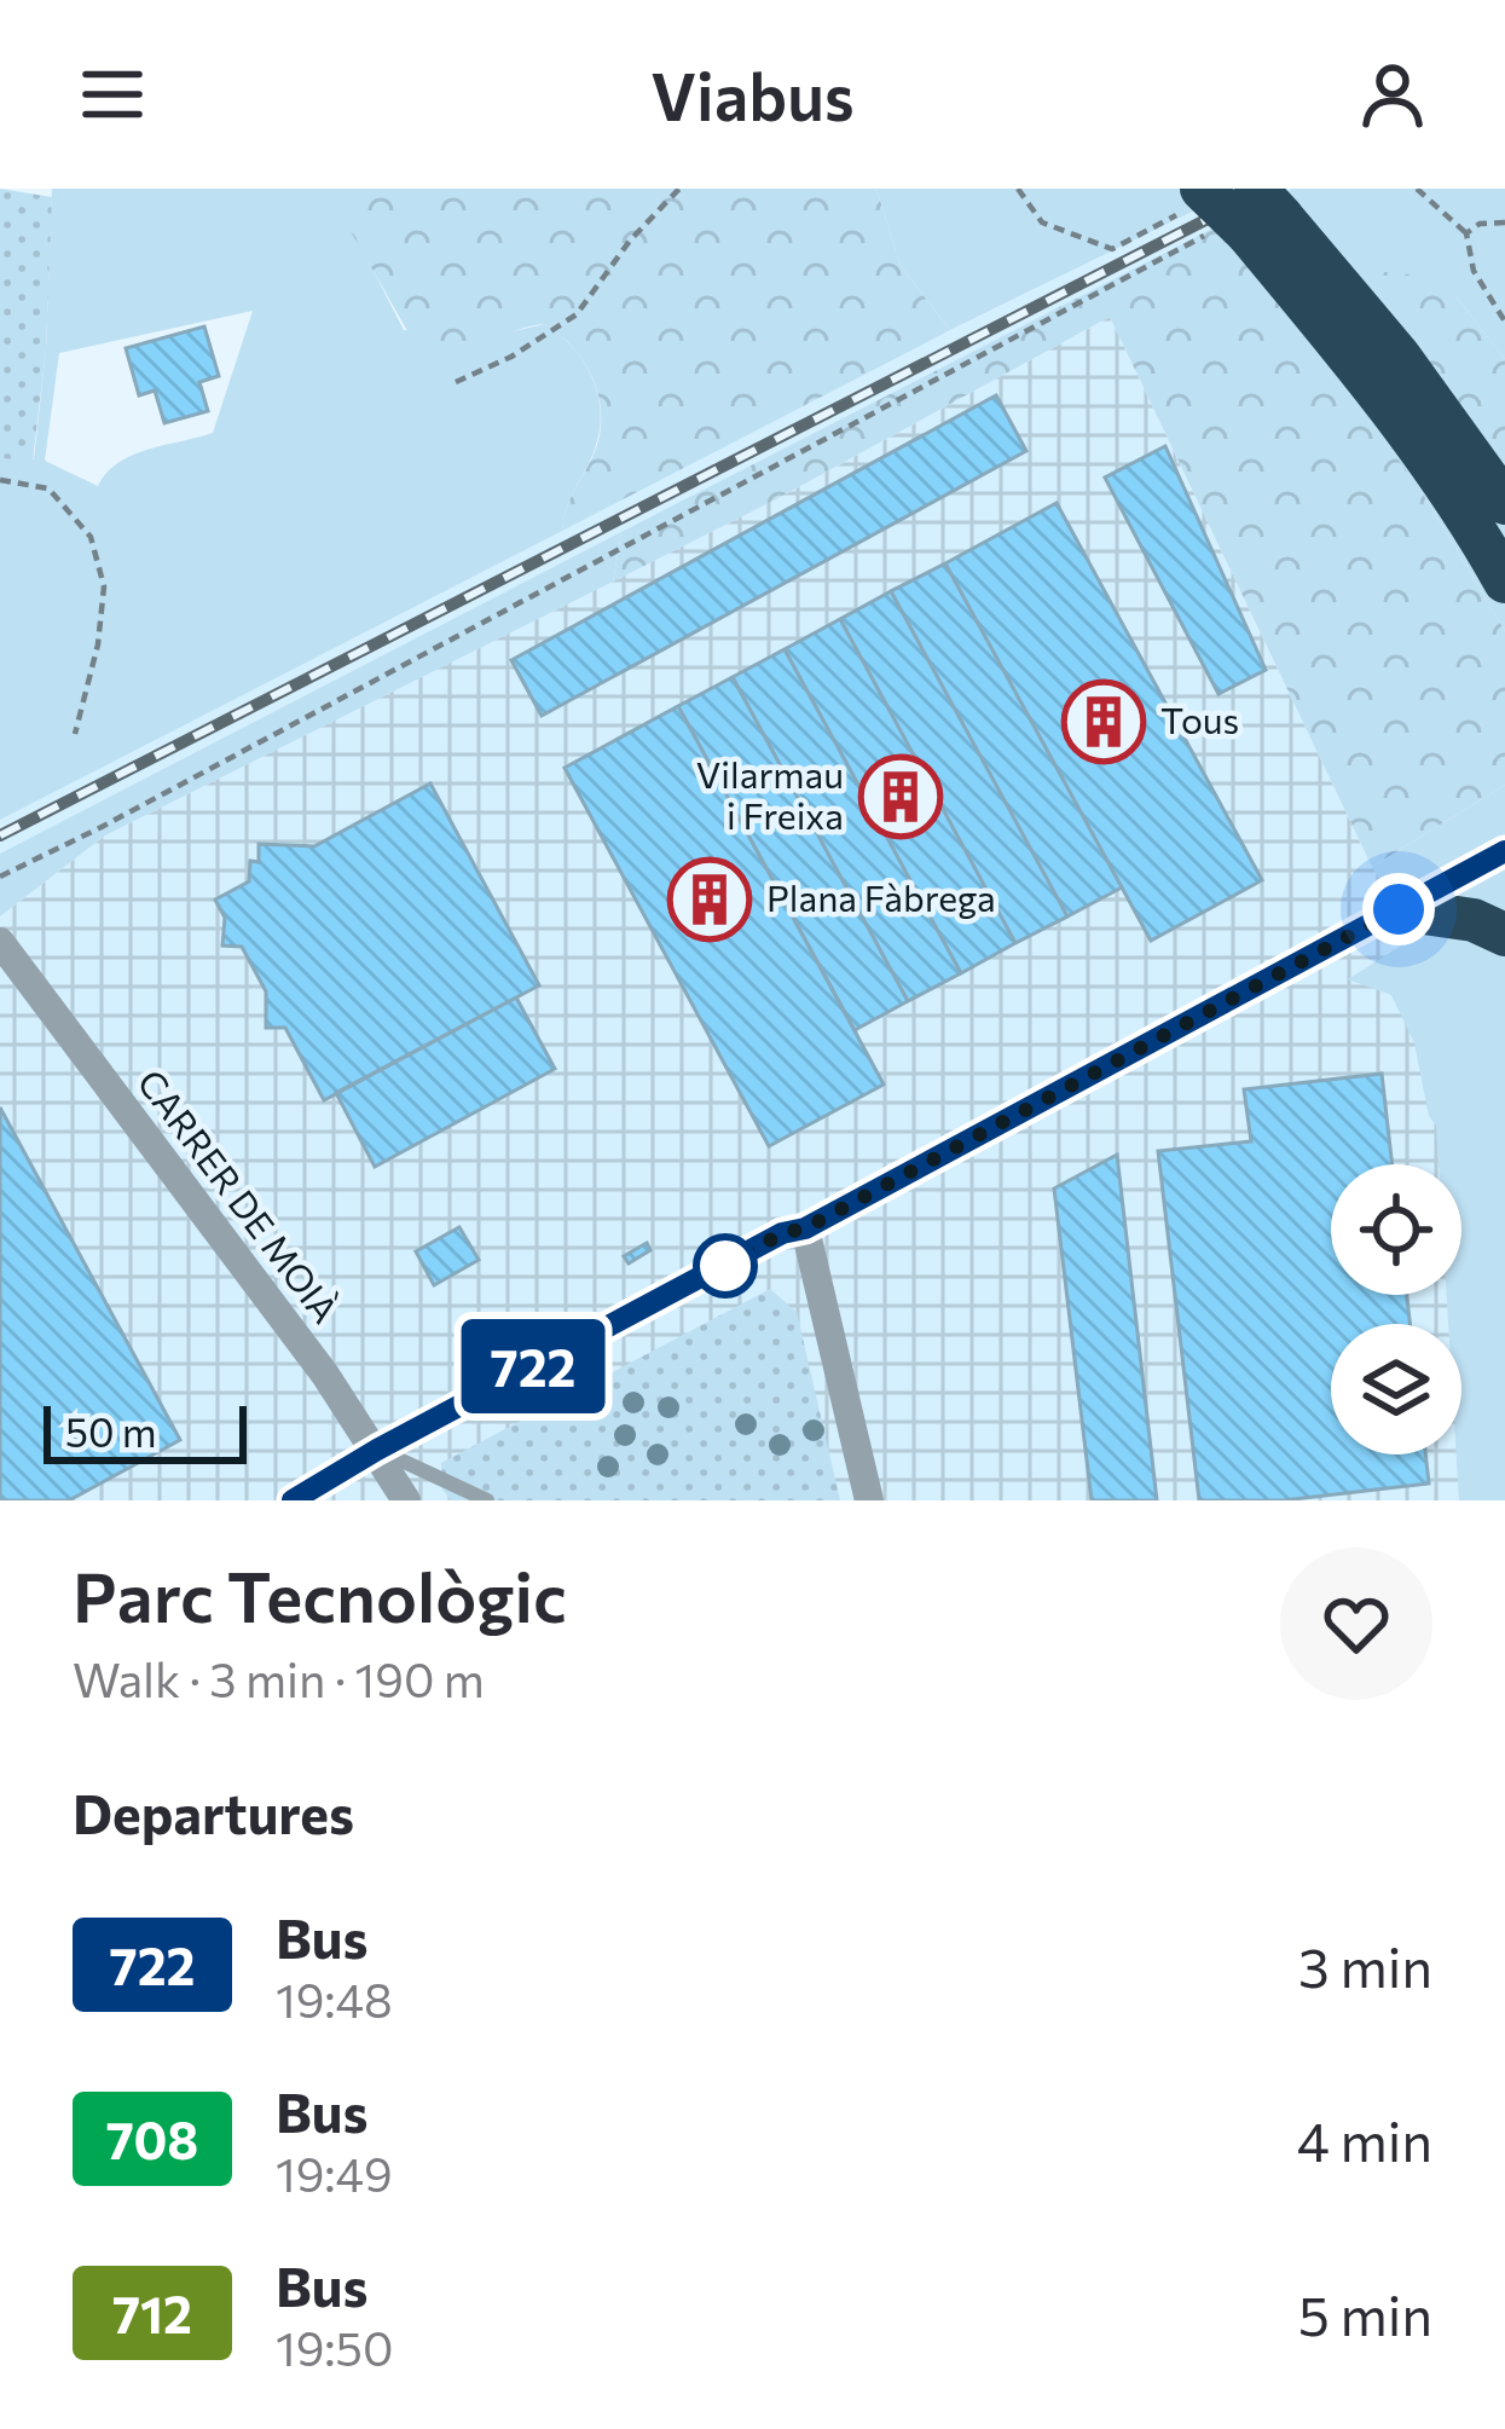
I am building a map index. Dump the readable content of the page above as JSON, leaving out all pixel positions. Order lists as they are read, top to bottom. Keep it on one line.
{"streets":{"street":["CARRER DE MOIÀ"]},"places":{"building":["Tous","Vilarmau i Freixa","Plana Fàbrega"]},"lines":["bus line 722"],"scale_bar":"50 m","page":{"header":"Viabus","on_map":"722","scale":"50 m","heading":[["Parc Tecnològic","Walk · 3 min · 190 m"],"Departures"],"list":[{"mark":"722","name":"Bus","note":"19:48","value":"3 min"},{"mark":"708","name":"Bus","note":"19:49","value":"4 min"},{"mark":"712","name":"Bus","note":"19:50","value":"5 min"}]}}
